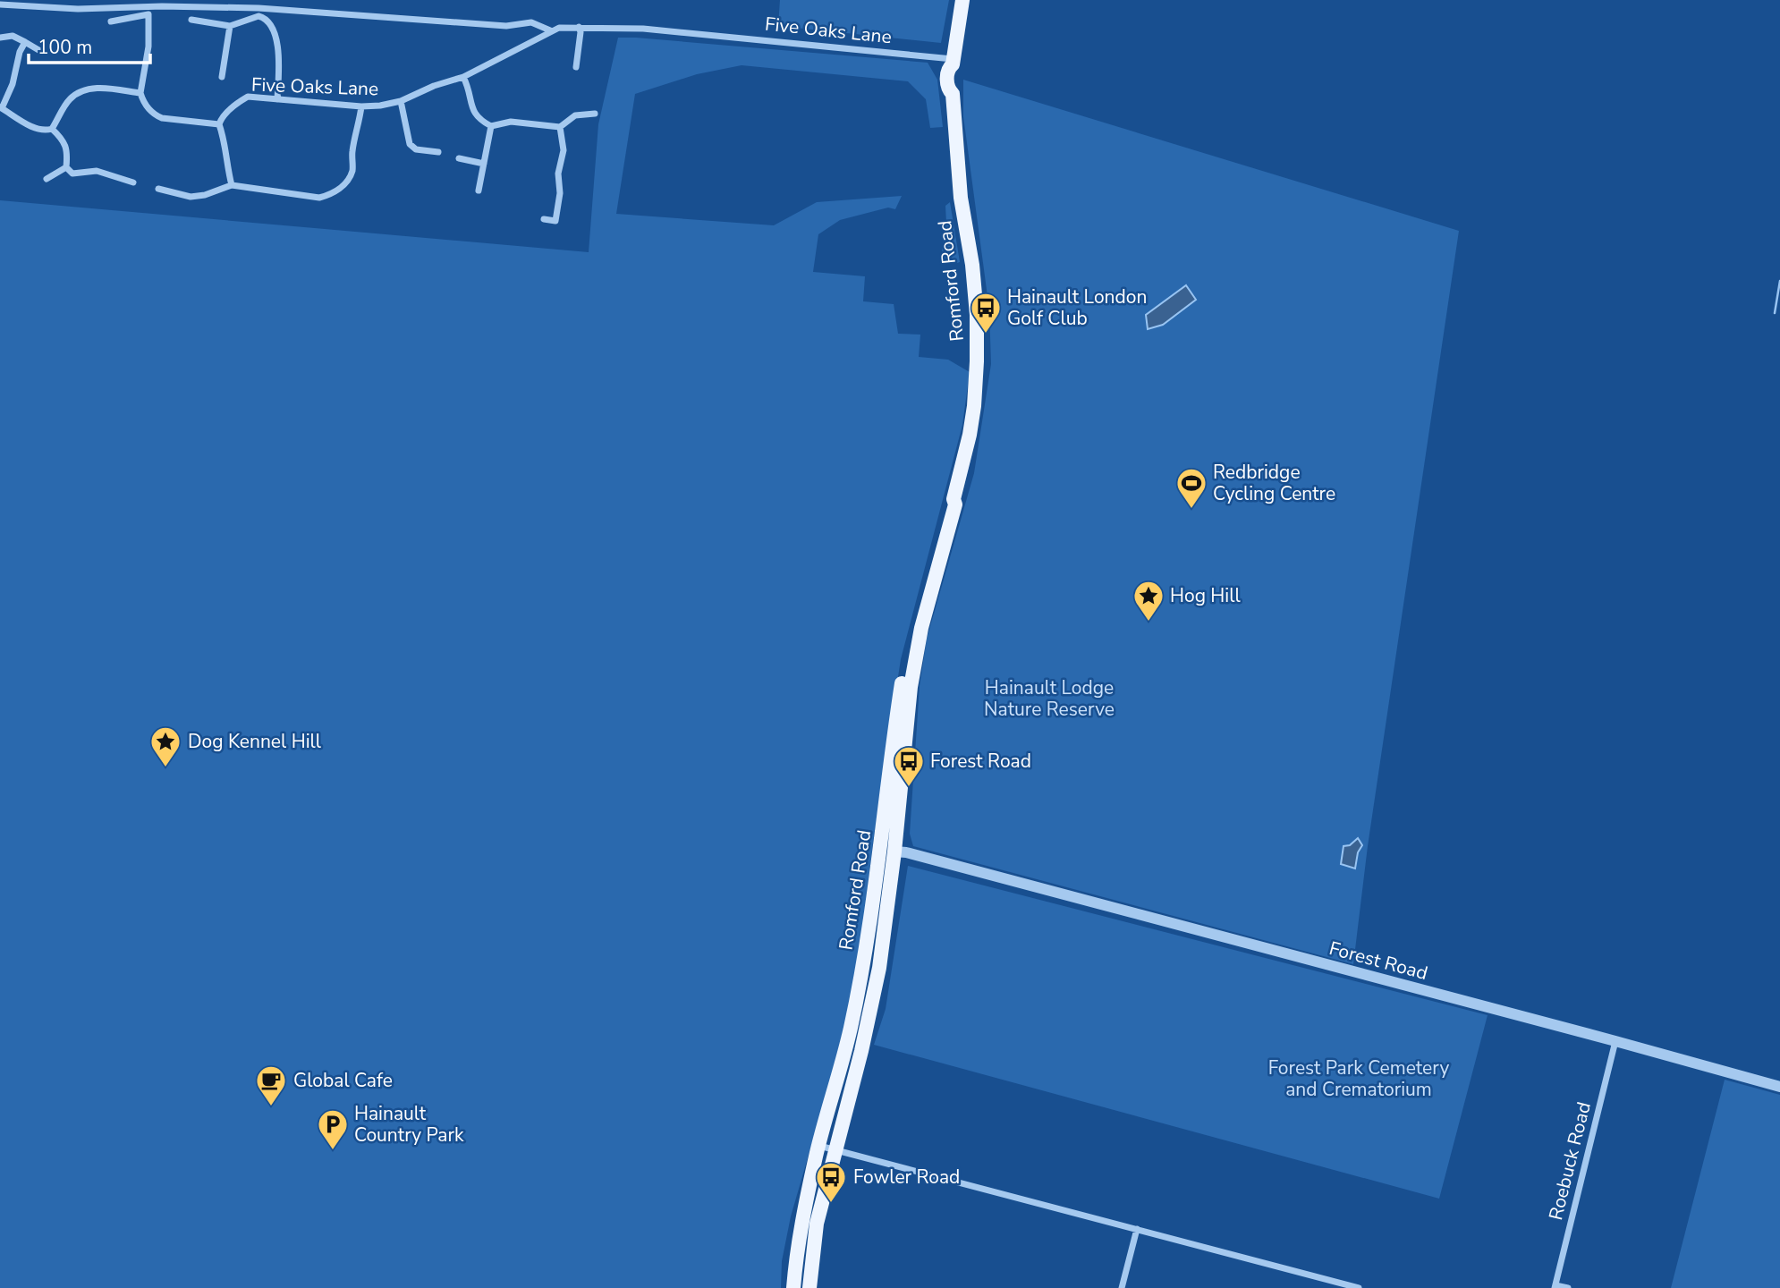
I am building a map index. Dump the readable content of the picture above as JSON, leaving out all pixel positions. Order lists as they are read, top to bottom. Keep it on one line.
{"streets":{"main road":["Romford Road"],"street":["Five Oaks Lane","Forest Road","Roebuck Road"]},"crossings":[["Five Oaks Lane","Romford Road"],["Romford Road","Forest Road"],["Forest Road","Roebuck Road"]],"parks":["Hainault Lodge Nature Reserve","Forest Park Cemetery and Crematorium"],"places":{"bus stop":["Hainault London Golf Club","Forest Road","Fowler Road"],"sports":["Redbridge Cycling Centre"],"place":["Hog Hill","Dog Kennel Hill"],"cafe":["Global Cafe"],"parking":["Hainault Country Park"]},"scale_bar":"100 m"}
